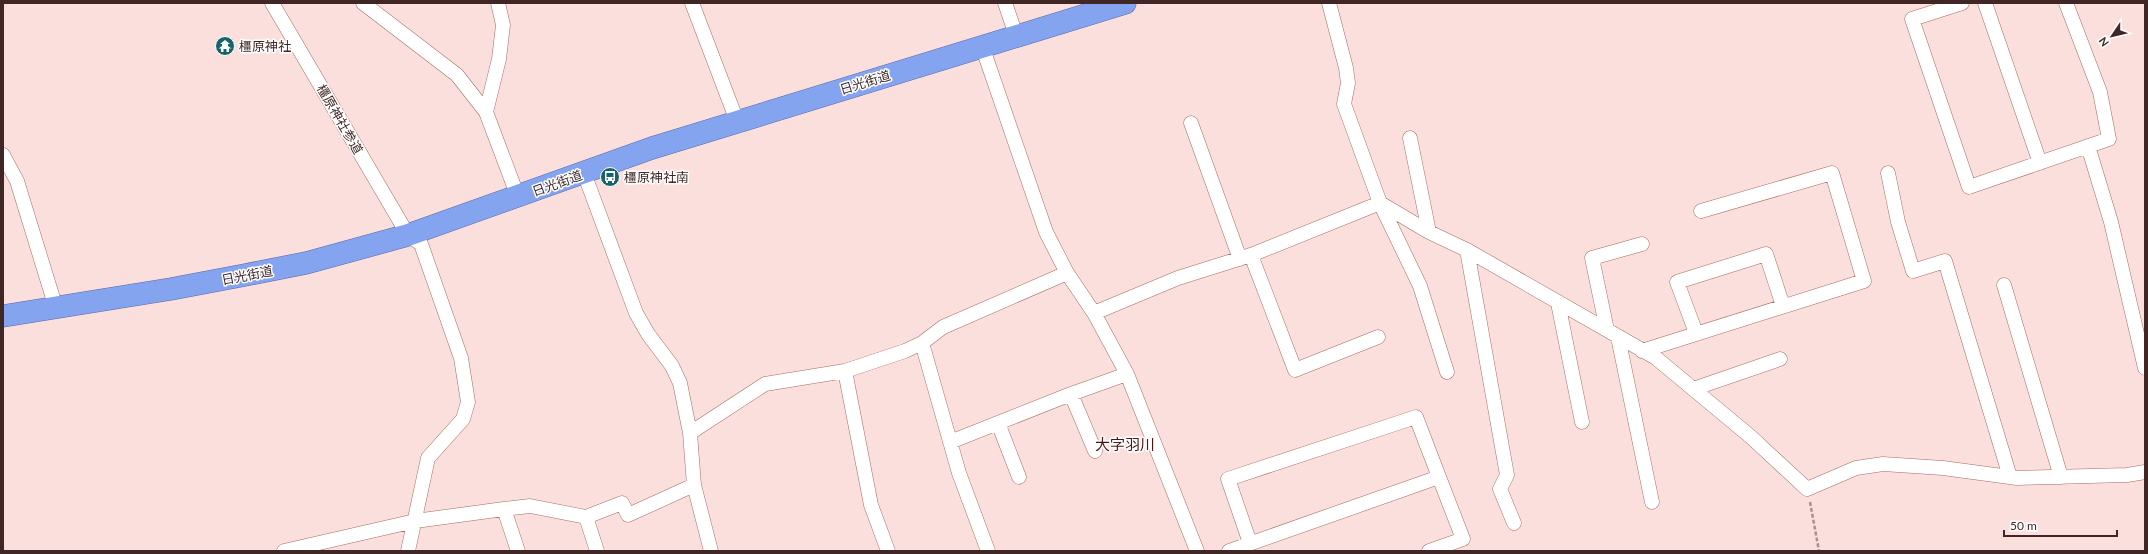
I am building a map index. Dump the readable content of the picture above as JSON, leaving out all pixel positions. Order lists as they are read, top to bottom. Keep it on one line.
{"streets":{"highway":["日光街道"],"street":["橿原神社参道"]},"crossings":[["日光街道","橿原神社参道"]],"districts":["大字羽川"],"places":{"temple":["橿原神社"],"bus stop":["橿原神社南"]},"scale_bar":"50 m","north":"bottom left"}
